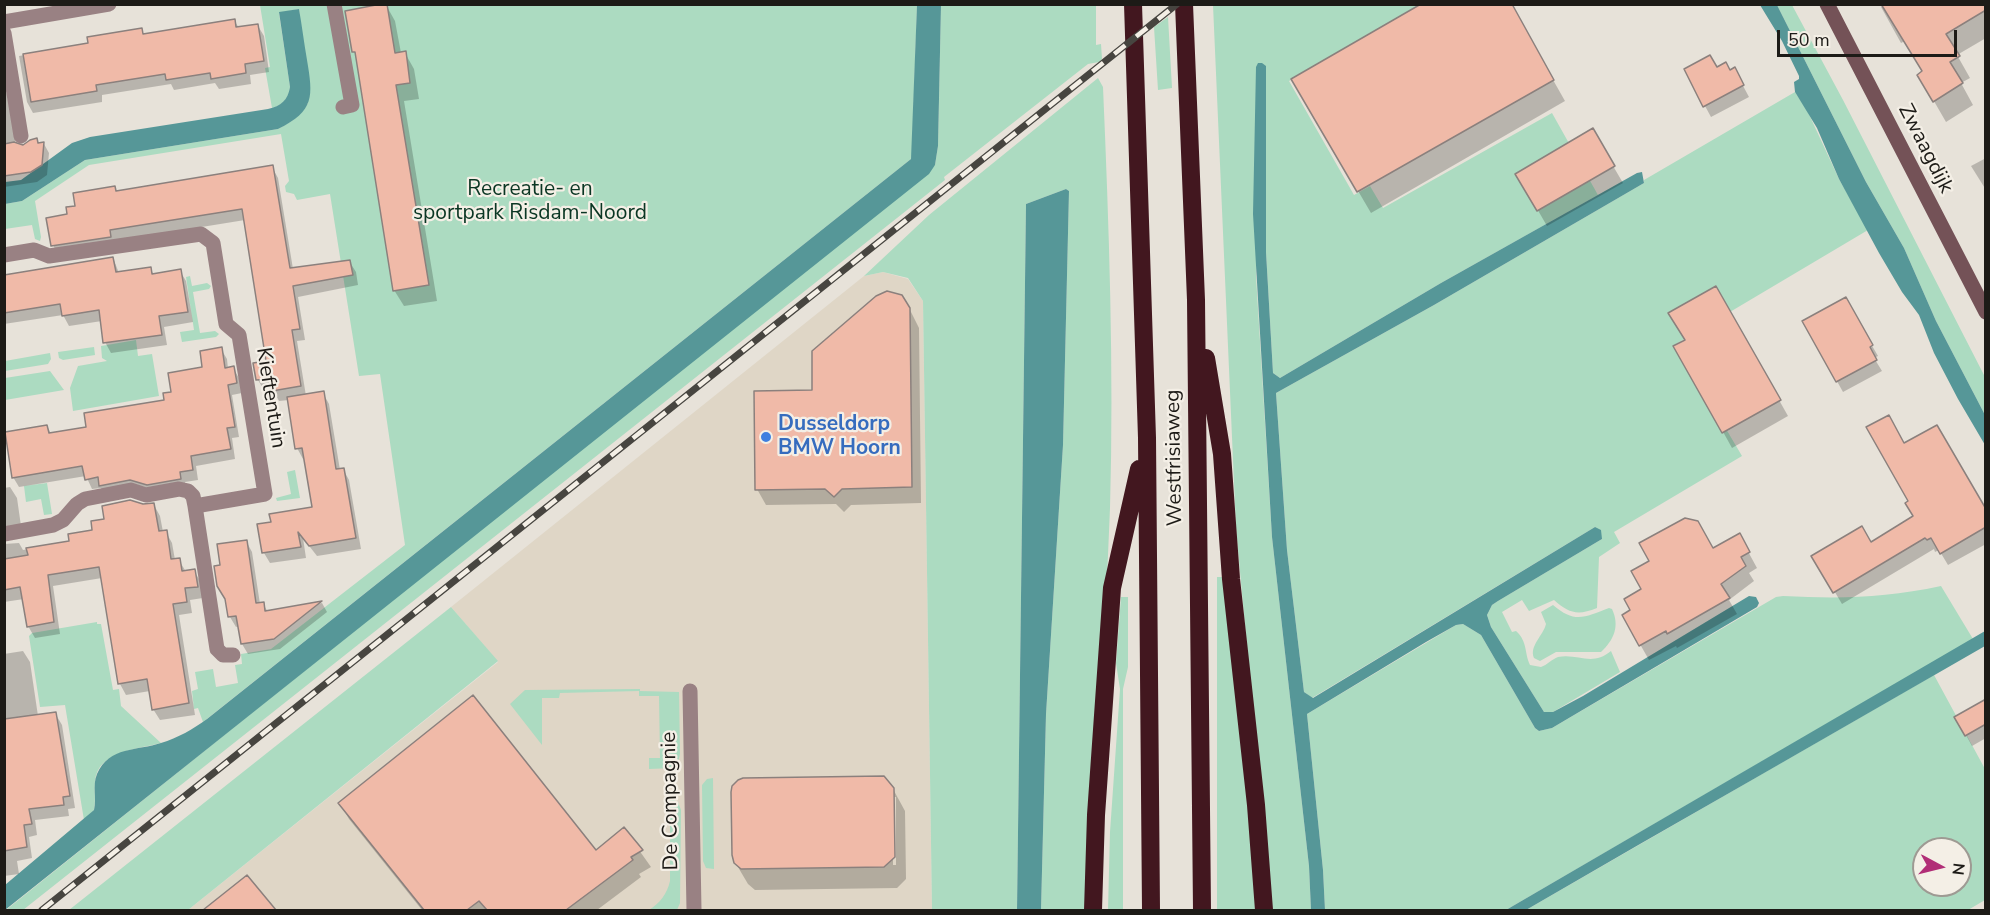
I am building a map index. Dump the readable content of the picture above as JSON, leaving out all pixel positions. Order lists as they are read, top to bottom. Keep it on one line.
{"streets":{"highway":["Westfrisiaweg"],"street":["Zwaagdijk","Kieftentuin","De Compagnie"]},"parks":["Recreatie- en sportpark Risdam-Noord"],"places":["Dusseldorp BMW Hoorn"],"scale_bar":"50 m","north":"right"}
